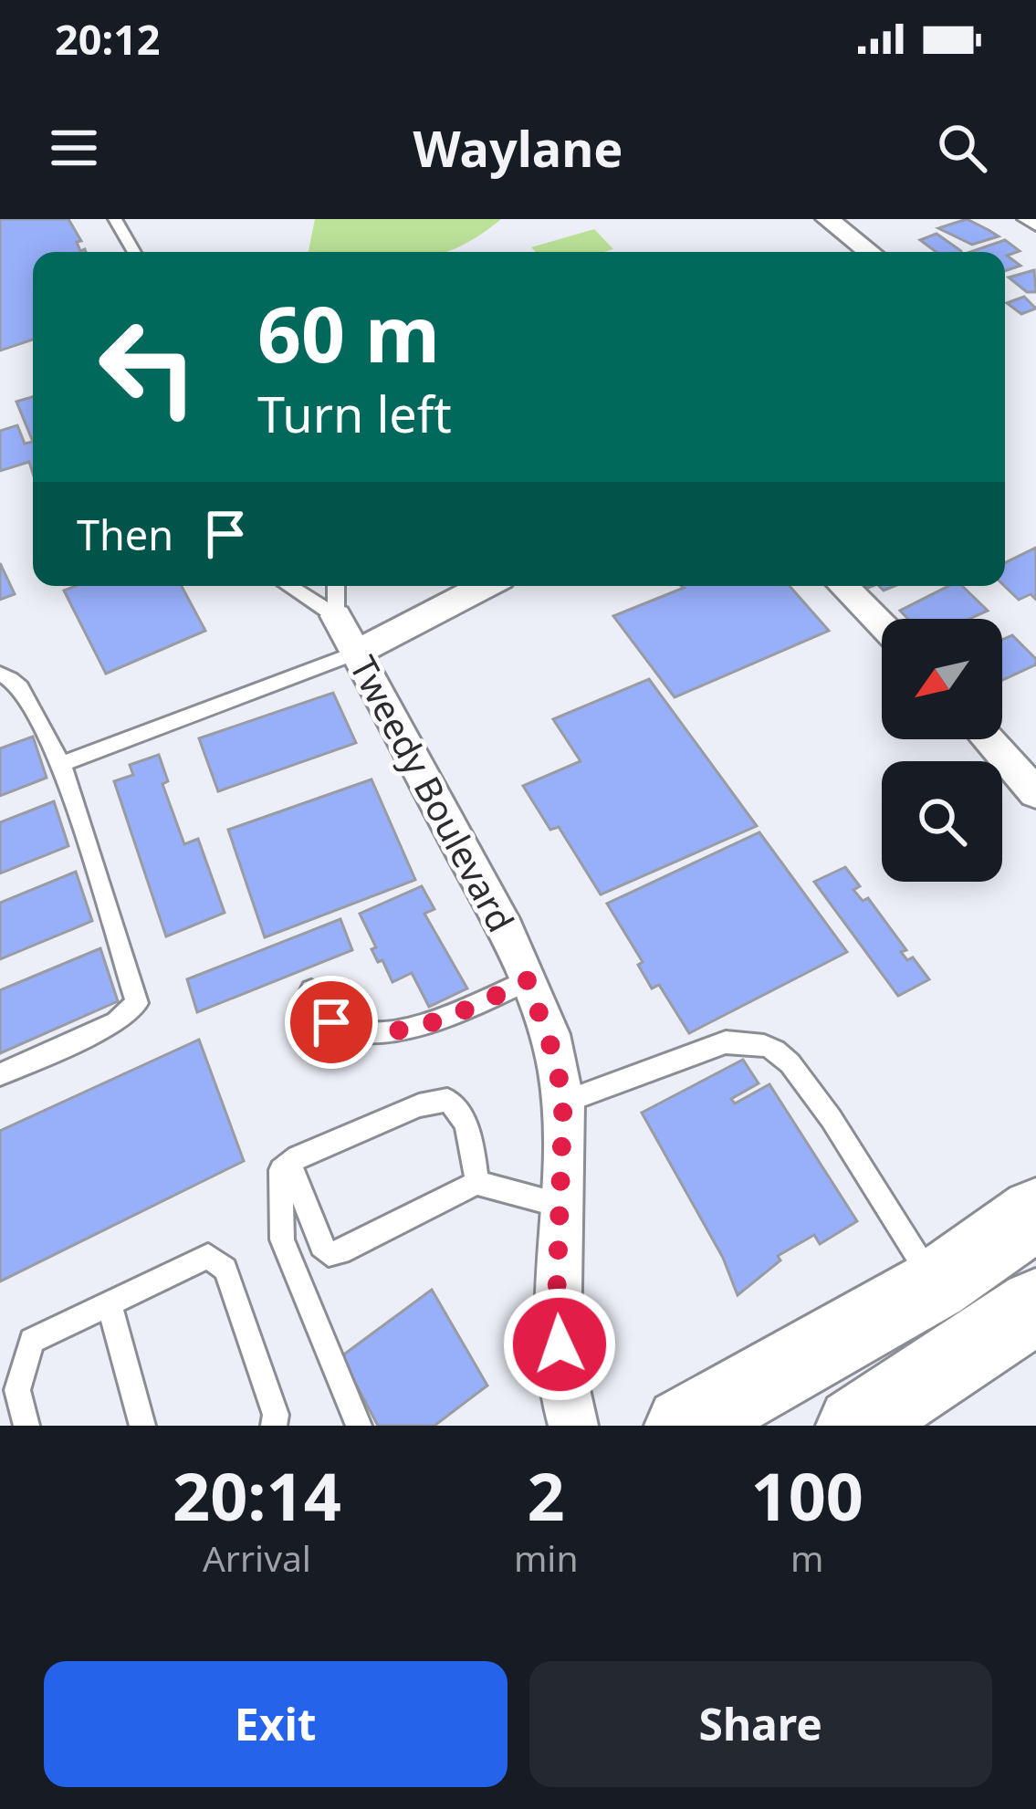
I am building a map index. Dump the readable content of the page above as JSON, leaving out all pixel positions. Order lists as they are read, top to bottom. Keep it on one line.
{"streets":{"street":["Tweedy Boulevard"]},"north":"bottom left","page":{"status":"20:12","header":"Waylane","turn":["60 m","Turn left"],"then":"Then","eta":["20:14","Arrival","2","min","100","m"],"buttons":["Exit","Share"]}}
